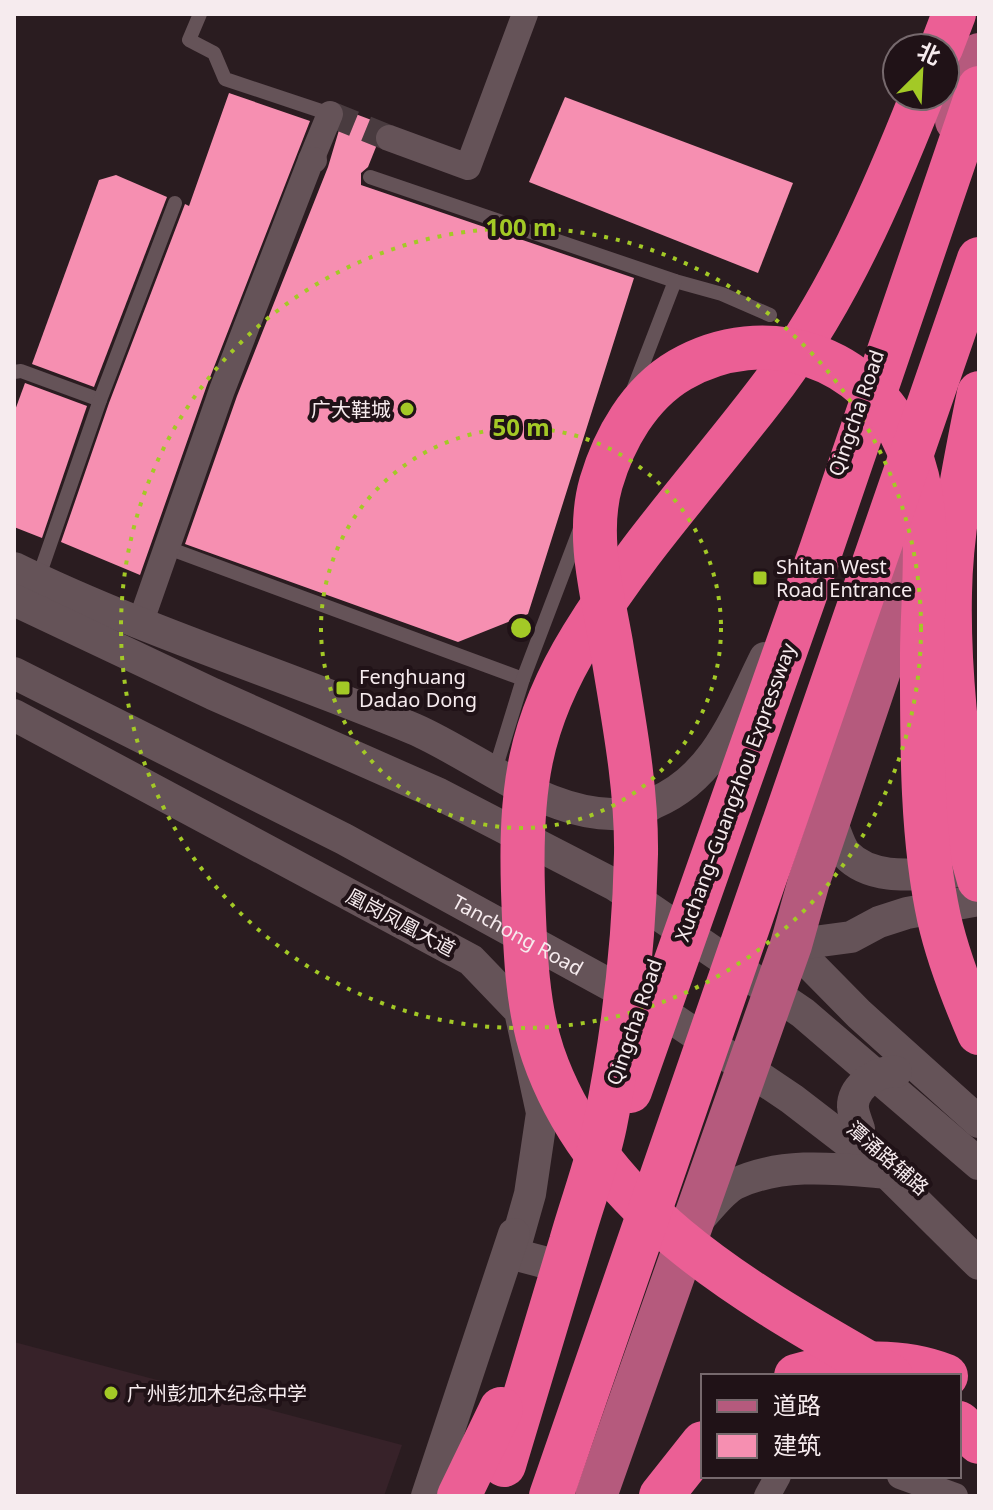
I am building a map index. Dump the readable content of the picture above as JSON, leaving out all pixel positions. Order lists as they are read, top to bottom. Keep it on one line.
{"streets":{"highway":["Xuchang–Guangzhou Expressway"],"main road":["Qingcha Road"],"street":["凰岗凤凰大道","Tanchong Road","潭涌路辅路"]},"crossings":[["Qingcha Road","凰岗凤凰大道"]],"places":{"other":["广大鞋城","广州彭加木纪念中学"],"transit":["Shitan West Road Entrance","Fenghuang Dadao Dong"]},"legend":["道路","建筑"],"north":"top right","rings":["100 m","50 m"]}
